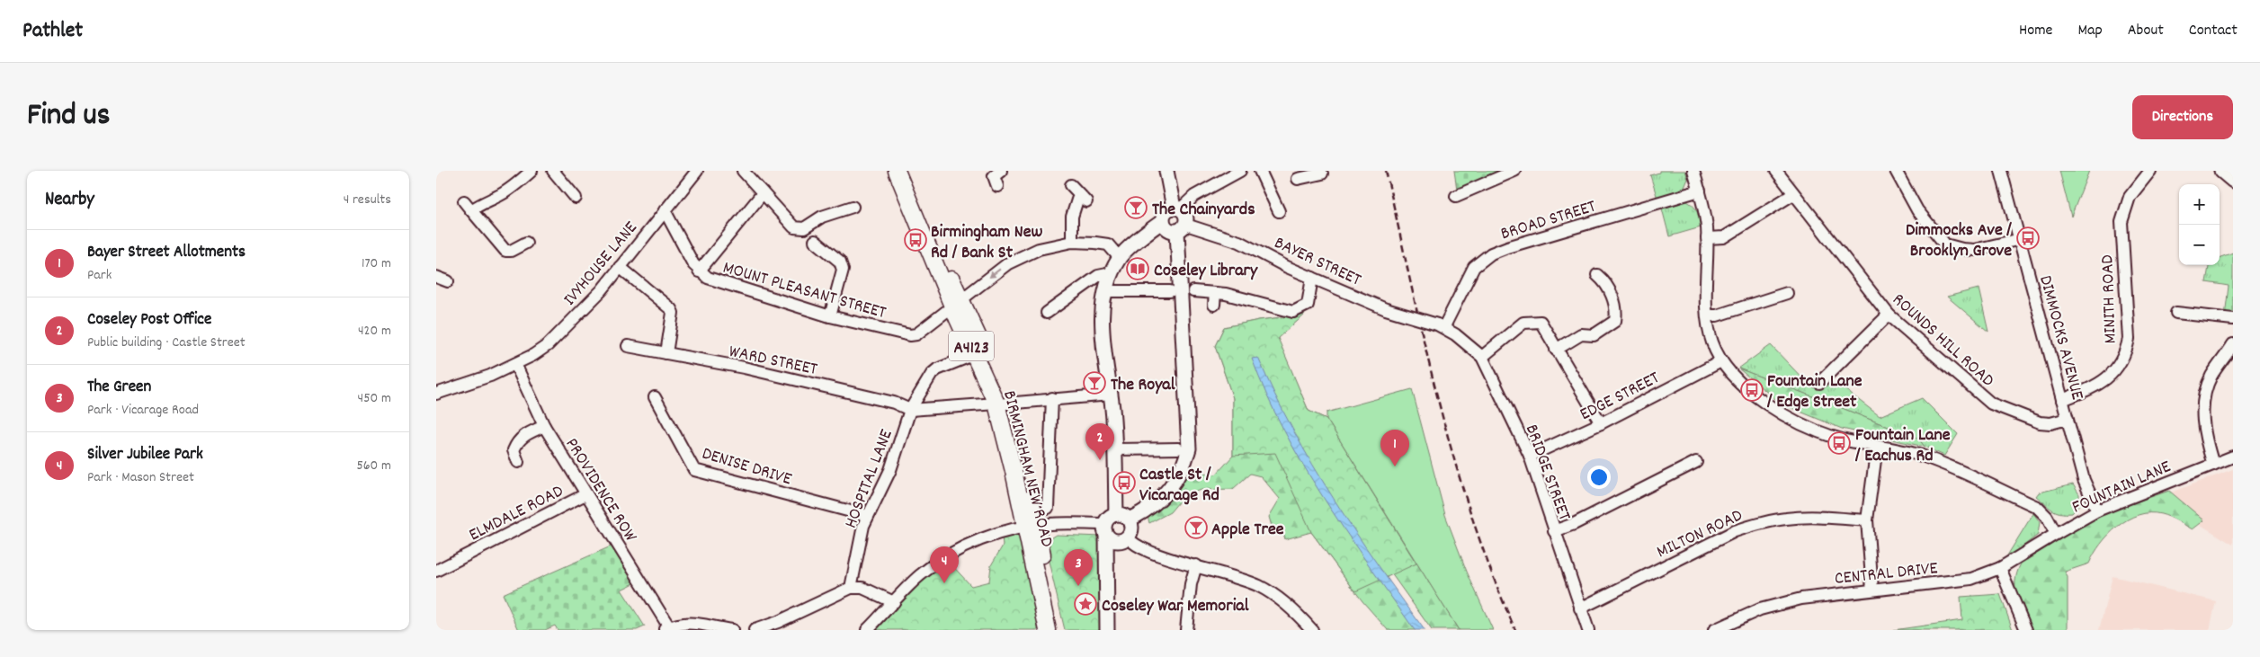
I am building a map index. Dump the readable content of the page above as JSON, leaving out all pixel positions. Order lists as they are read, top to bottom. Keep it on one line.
{"streets":{"highway":["A4123","BIRMINGHAM NEW ROAD"],"street":["BROAD STREET","BAYER STREET","IVYHOUSE LANE","MOUNT PLEASANT STREET","MINITH ROAD","DIMMOCKS AVENUE","ROUNDS HILL ROAD","WARD STREET","EDGE STREET","DENISE DRIVE","BRIDGE STREET","HOSPITAL LANE","FOUNTAIN LANE","PROVIDENCE ROW","ELMDALE ROAD","MILTON ROAD","CENTRAL DRIVE"]},"crossings":[["BROAD STREET","BAYER STREET"],["BROAD STREET","BRIDGE STREET"],["BAYER STREET","BRIDGE STREET"],["IVYHOUSE LANE","MOUNT PLEASANT STREET"],["IVYHOUSE LANE","PROVIDENCE ROW"],["MOUNT PLEASANT STREET","BIRMINGHAM NEW ROAD"],["MINITH ROAD","DIMMOCKS AVENUE"],["DIMMOCKS AVENUE","ROUNDS HILL ROAD"],["DIMMOCKS AVENUE","FOUNTAIN LANE"],["WARD STREET","HOSPITAL LANE"],["EDGE STREET","BRIDGE STREET"],["EDGE STREET","FOUNTAIN LANE"],["DENISE DRIVE","HOSPITAL LANE"],["BIRMINGHAM NEW ROAD","HOSPITAL LANE"],["BRIDGE STREET","MILTON ROAD"],["FOUNTAIN LANE","CENTRAL DRIVE"],["PROVIDENCE ROW","ELMDALE ROAD"]],"places":{"bar":["The Chainyards","The Royal","Apple Tree"],"bus stop":["Dimmocks Ave / Brooklyn Grove","Birmingham New Rd / Bank St","Fountain Lane / Edge Street","Fountain Lane / Eachus Rd","Castle St / Vicarage Rd"],"library":["Coseley Library"],"place":["Coseley War Memorial"]},"page":{"header":"Pathlet","nav":["Home","Map","About","Contact"],"title":"Find us","buttons":"Directions","heading":["Nearby","4 results"],"map_buttons":["+","−"],"list":[{"mark":"1","name":"Bayer Street Allotments","note":"Park","value":"170 m"},{"mark":"2","name":"Coseley Post Office","note":"Public building · Castle Street","value":"420 m"},{"mark":"3","name":"The Green","note":"Park · Vicarage Road","value":"450 m"},{"mark":"4","name":"Silver Jubilee Park","note":"Park · Mason Street","value":"560 m"}],"pins":["2","1","4","3"]}}
